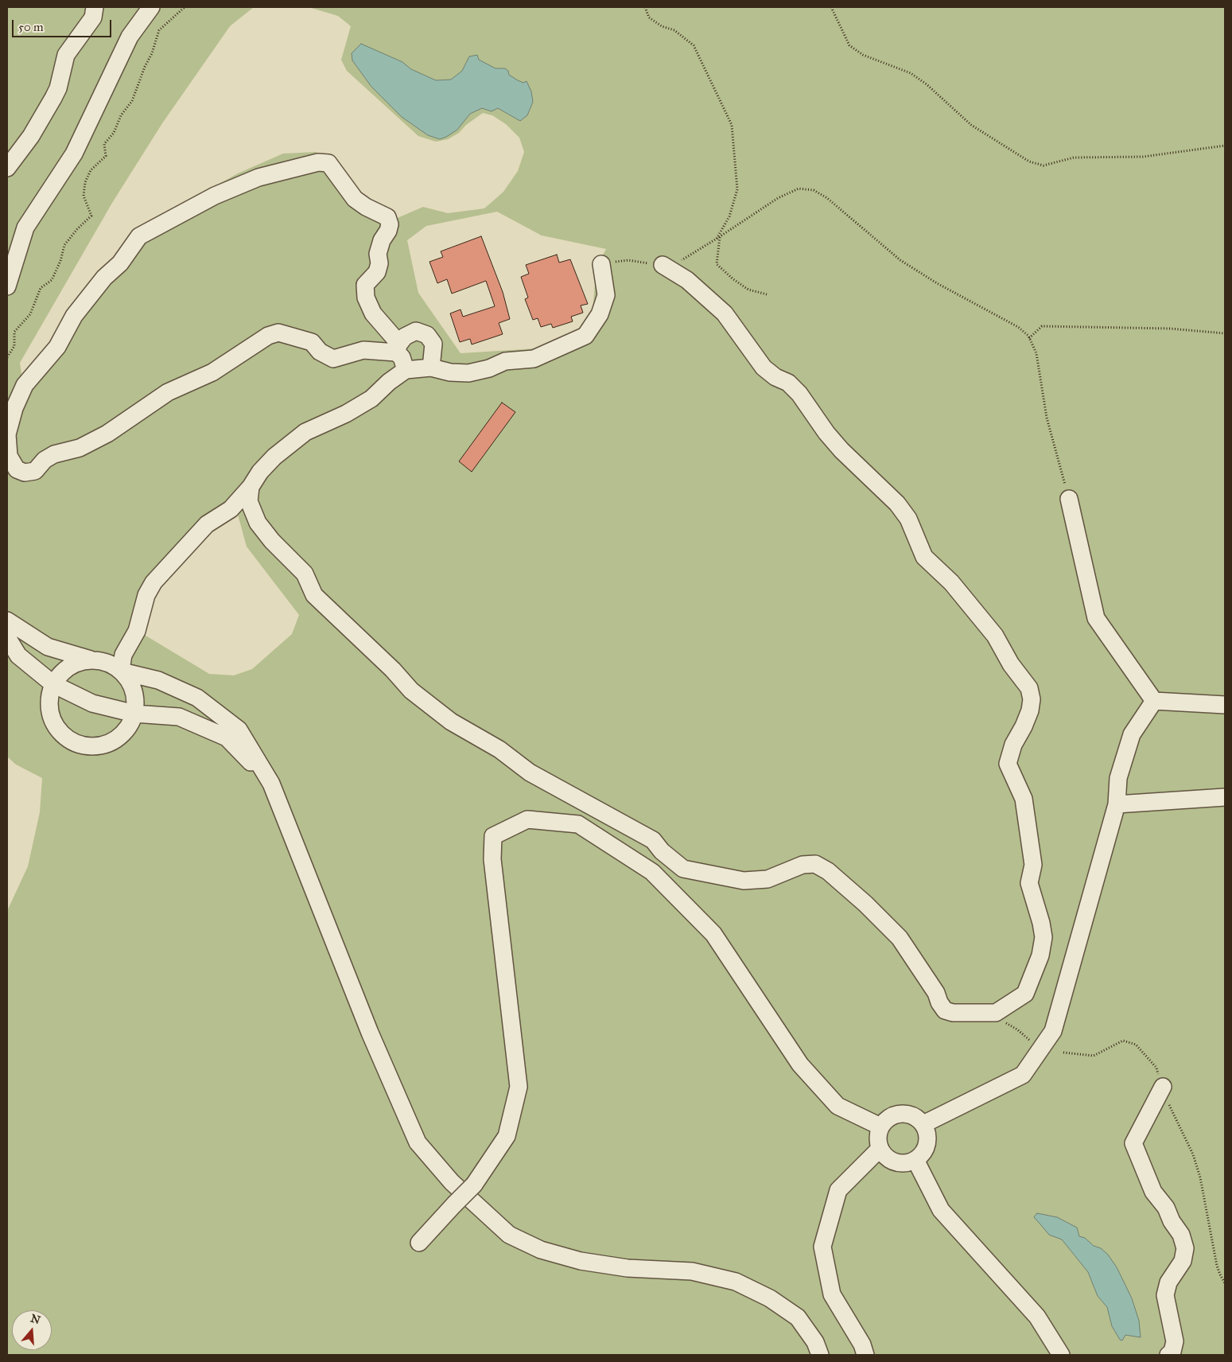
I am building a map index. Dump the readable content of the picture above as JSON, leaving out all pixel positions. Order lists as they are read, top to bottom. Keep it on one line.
{"scale_bar":"50 m","north":"top"}
